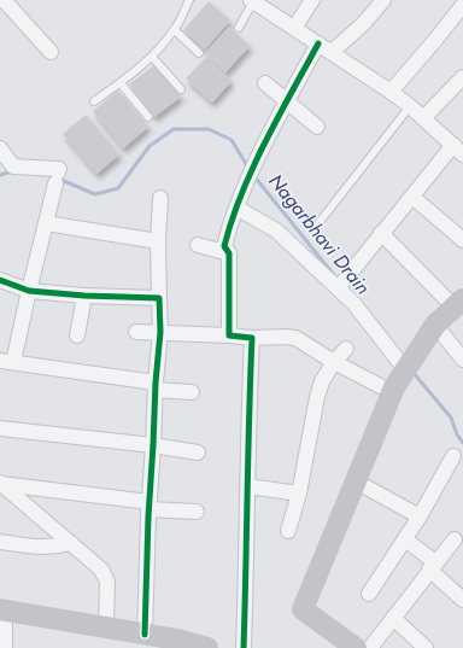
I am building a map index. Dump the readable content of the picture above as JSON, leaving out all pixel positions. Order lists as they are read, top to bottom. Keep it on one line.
{"water":["Nagarbhavi Drain"]}
